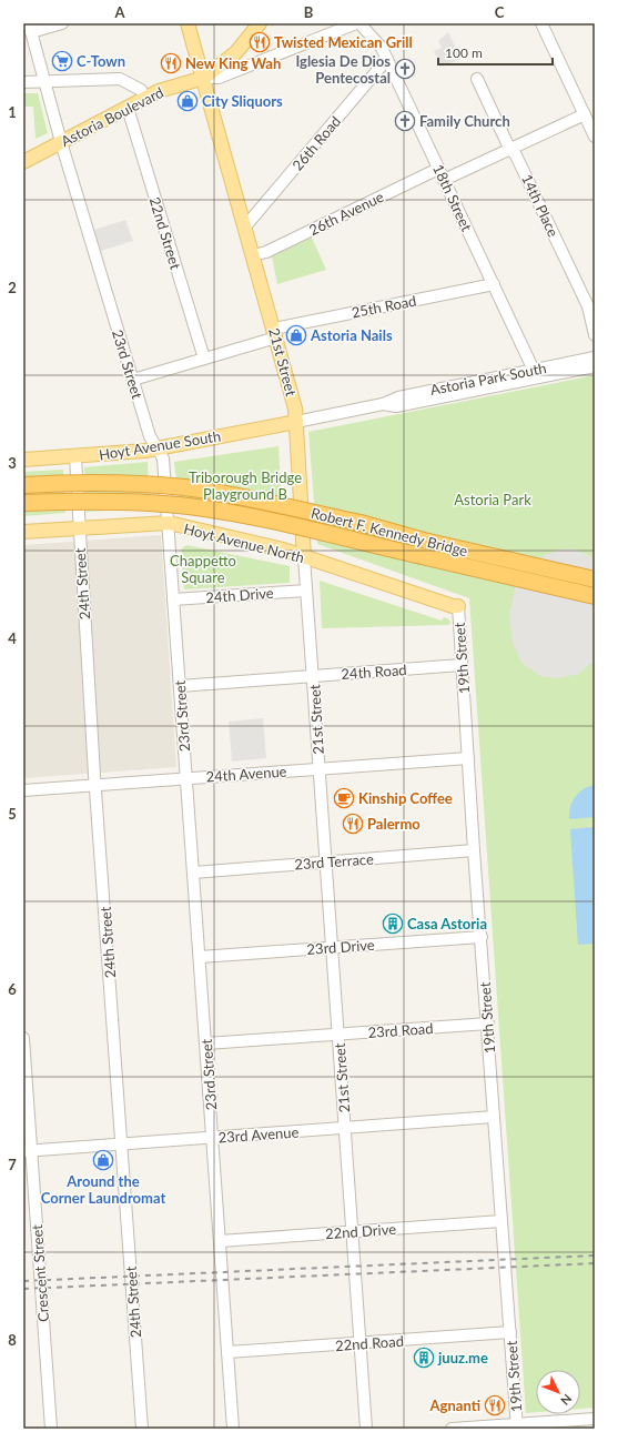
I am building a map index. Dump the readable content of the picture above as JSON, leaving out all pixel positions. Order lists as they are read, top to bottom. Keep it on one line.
{"streets":{"highway":["Robert F. Kennedy Bridge"],"main road":["Astoria Boulevard","21st Street","Hoyt Avenue South","Hoyt Avenue North"],"street":["26th Road","18th Street","14th Place","26th Avenue","22nd Street","25th Road","23rd Street","Astoria Park South","24th Street","24th Drive","19th Street","24th Road","24th Avenue","23rd Terrace","23rd Drive","23rd Road","23rd Avenue","22nd Drive","Crescent Street","22nd Road"]},"crossings":[["Astoria Boulevard","22nd Street"],["Astoria Boulevard","21st Street"],["Astoria Boulevard","23rd Street"],["26th Road","18th Street"],["26th Road","21st Street"],["18th Street","26th Avenue"],["18th Street","25th Road"],["18th Street","Astoria Park South"],["26th Avenue","21st Street"],["22nd Street","25th Road"],["25th Road","21st Street"],["25th Road","23rd Street"],["21st Street","Astoria Park South"],["21st Street","Hoyt Avenue South"],["21st Street","Hoyt Avenue North"],["21st Street","24th Drive"],["21st Street","24th Road"],["21st Street","24th Avenue"],["21st Street","23rd Terrace"],["21st Street","23rd Drive"],["21st Street","23rd Road"],["21st Street","23rd Avenue"],["21st Street","22nd Drive"],["21st Street","22nd Road"],["23rd Street","Hoyt Avenue South"],["23rd Street","Hoyt Avenue North"],["23rd Street","24th Drive"],["23rd Street","24th Road"],["23rd Street","24th Avenue"],["23rd Street","23rd Terrace"],["23rd Street","23rd Drive"],["23rd Street","23rd Road"],["23rd Street","23rd Avenue"],["23rd Street","22nd Drive"],["23rd Street","22nd Road"],["Astoria Park South","Hoyt Avenue South"],["Hoyt Avenue South","24th Street"],["Hoyt Avenue North","24th Street"],["Hoyt Avenue North","19th Street"],["24th Street","24th Avenue"],["24th Street","23rd Avenue"],["19th Street","24th Road"],["19th Street","24th Avenue"],["19th Street","23rd Terrace"],["19th Street","23rd Drive"],["19th Street","23rd Road"],["19th Street","23rd Avenue"],["19th Street","22nd Drive"],["19th Street","22nd Road"],["23rd Avenue","Crescent Street"]],"parks":["Triborough Bridge Playground B","Astoria Park","Chappetto Square"],"places":{"restaurant":["Twisted Mexican Grill","New King Wah","Palermo","Agnanti"],"supermarket":["C-Town"],"church":["Iglesia De Dios Pentecostal","Family Church"],"shop":["City Sliquors","Astoria Nails","Around the Corner Laundromat"],"cafe":["Kinship Coffee"],"building":["Casa Astoria","juuz.me"]},"scale_bar":"100 m","north":"bottom right","grid":{"columns":["A","B","C"],"rows":["1","2","3","4","5","6","7","8"]}}
